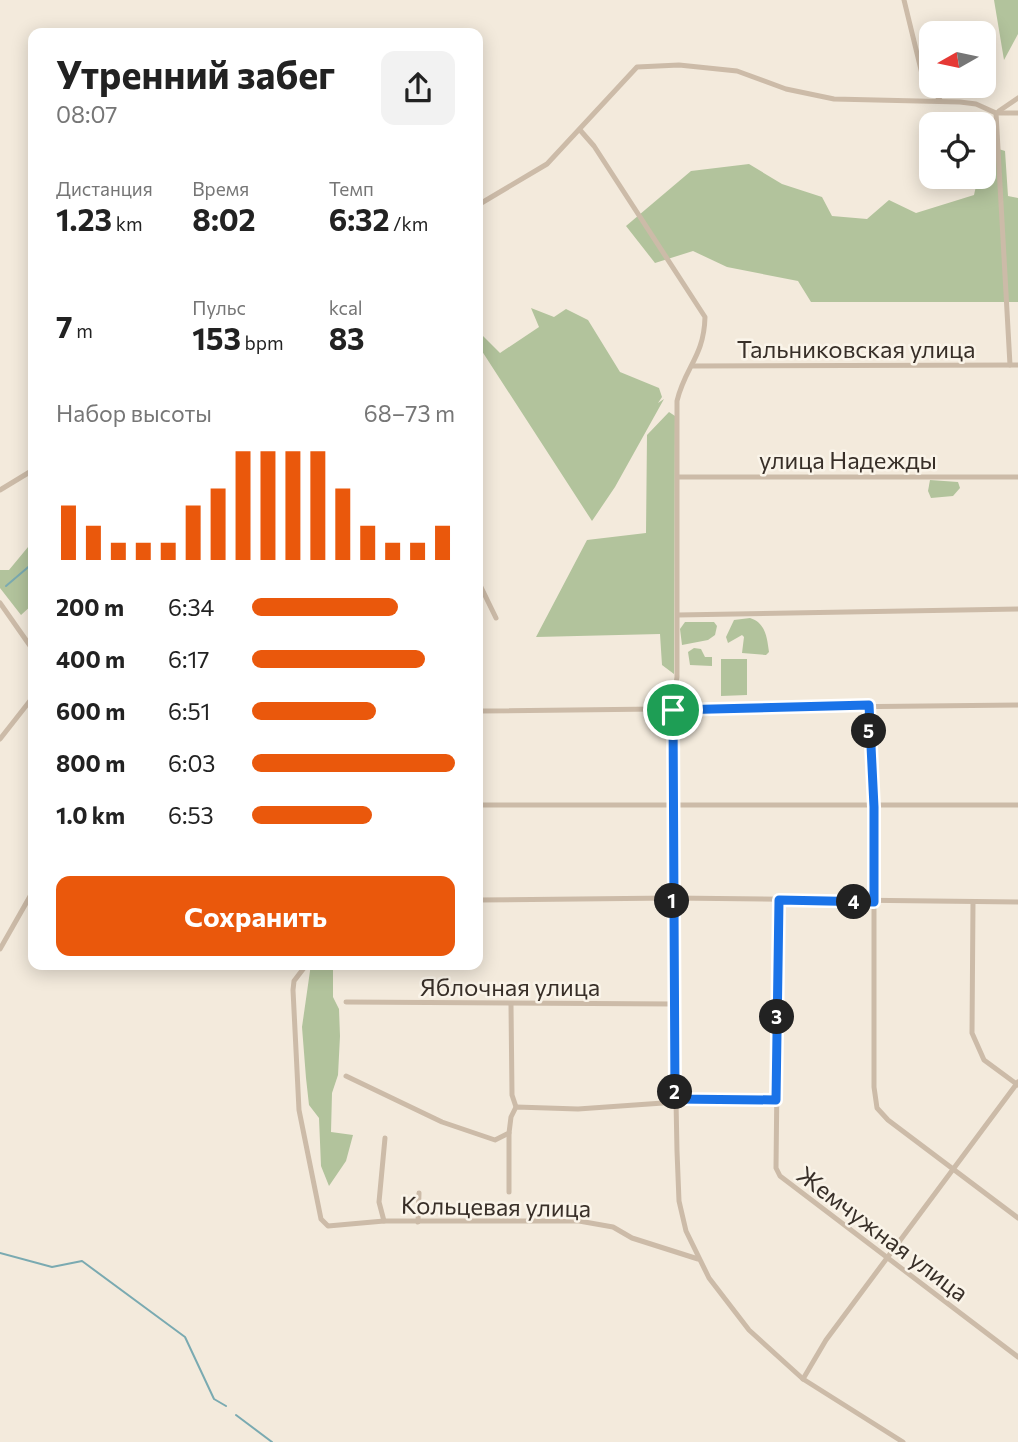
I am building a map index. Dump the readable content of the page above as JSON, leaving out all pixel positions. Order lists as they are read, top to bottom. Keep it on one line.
{"streets":{"street":["Тальниковская улица","улица Надежды","Яблочная улица","Кольцевая улица","Жемчужная улица"]},"north":"left","page":{"heading":["Утренний забег","08:07"],"stats":[["Дистанция","1.23 km"],["Время","8:02"],["Темп","6:32 /km"],["7 m"],["Пульс","153 bpm"],["kcal","83"]],"chart":["Набор высоты","68–73 m"],"list":[{"name":"200 m","note":"6:34"},{"name":"400 m","note":"6:17"},{"name":"600 m","note":"6:51"},{"name":"800 m","note":"6:03"},{"name":"1.0 km","note":"6:53"}],"pins":["5","1","4","3","2"],"buttons":"Сохранить"}}
